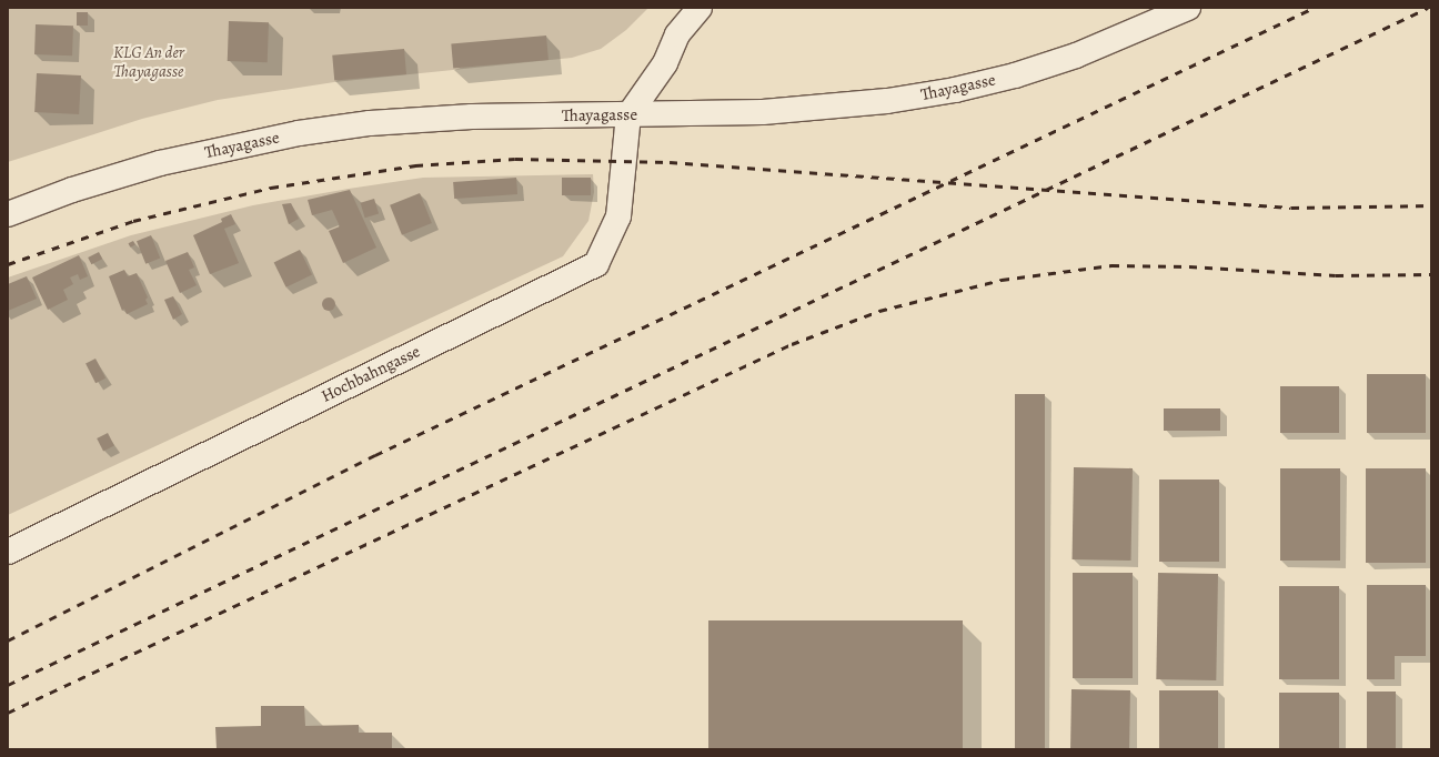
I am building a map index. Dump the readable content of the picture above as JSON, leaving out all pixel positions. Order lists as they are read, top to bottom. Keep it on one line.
{"streets":{"street":["Thayagasse","Hochbahngasse"]},"crossings":[["Thayagasse","Hochbahngasse"]],"parks":["KLG An der Thayagasse"]}
